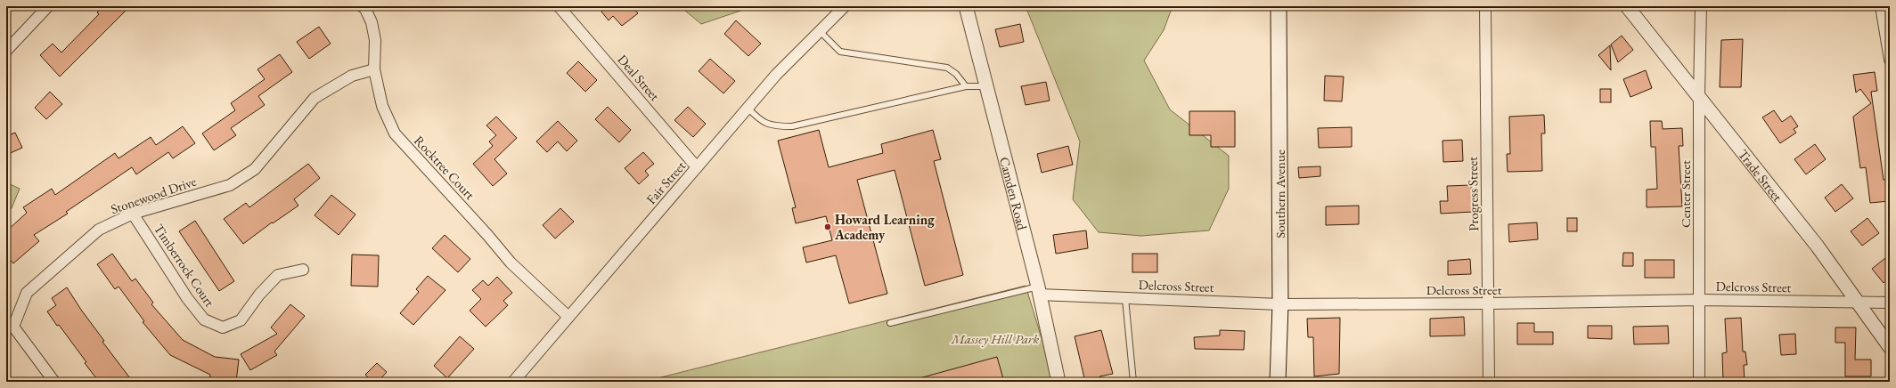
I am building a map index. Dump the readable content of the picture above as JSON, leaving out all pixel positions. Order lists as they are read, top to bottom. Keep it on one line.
{"streets":{"main road":["Southern Avenue"],"street":["Deal Street","Rocktree Court","Trade Street","Fair Street","Camden Road","Progress Street","Center Street","Stonewood Drive","Timberrock Court","Delcross Street"]},"crossings":[["Deal Street","Fair Street"],["Rocktree Court","Fair Street"],["Rocktree Court","Stonewood Drive"],["Trade Street","Center Street"],["Trade Street","Delcross Street"],["Camden Road","Delcross Street"],["Southern Avenue","Delcross Street"],["Progress Street","Delcross Street"],["Center Street","Delcross Street"],["Stonewood Drive","Timberrock Court"]],"parks":["Massey Hill Park"],"places":["Howard Learning Academy"]}
